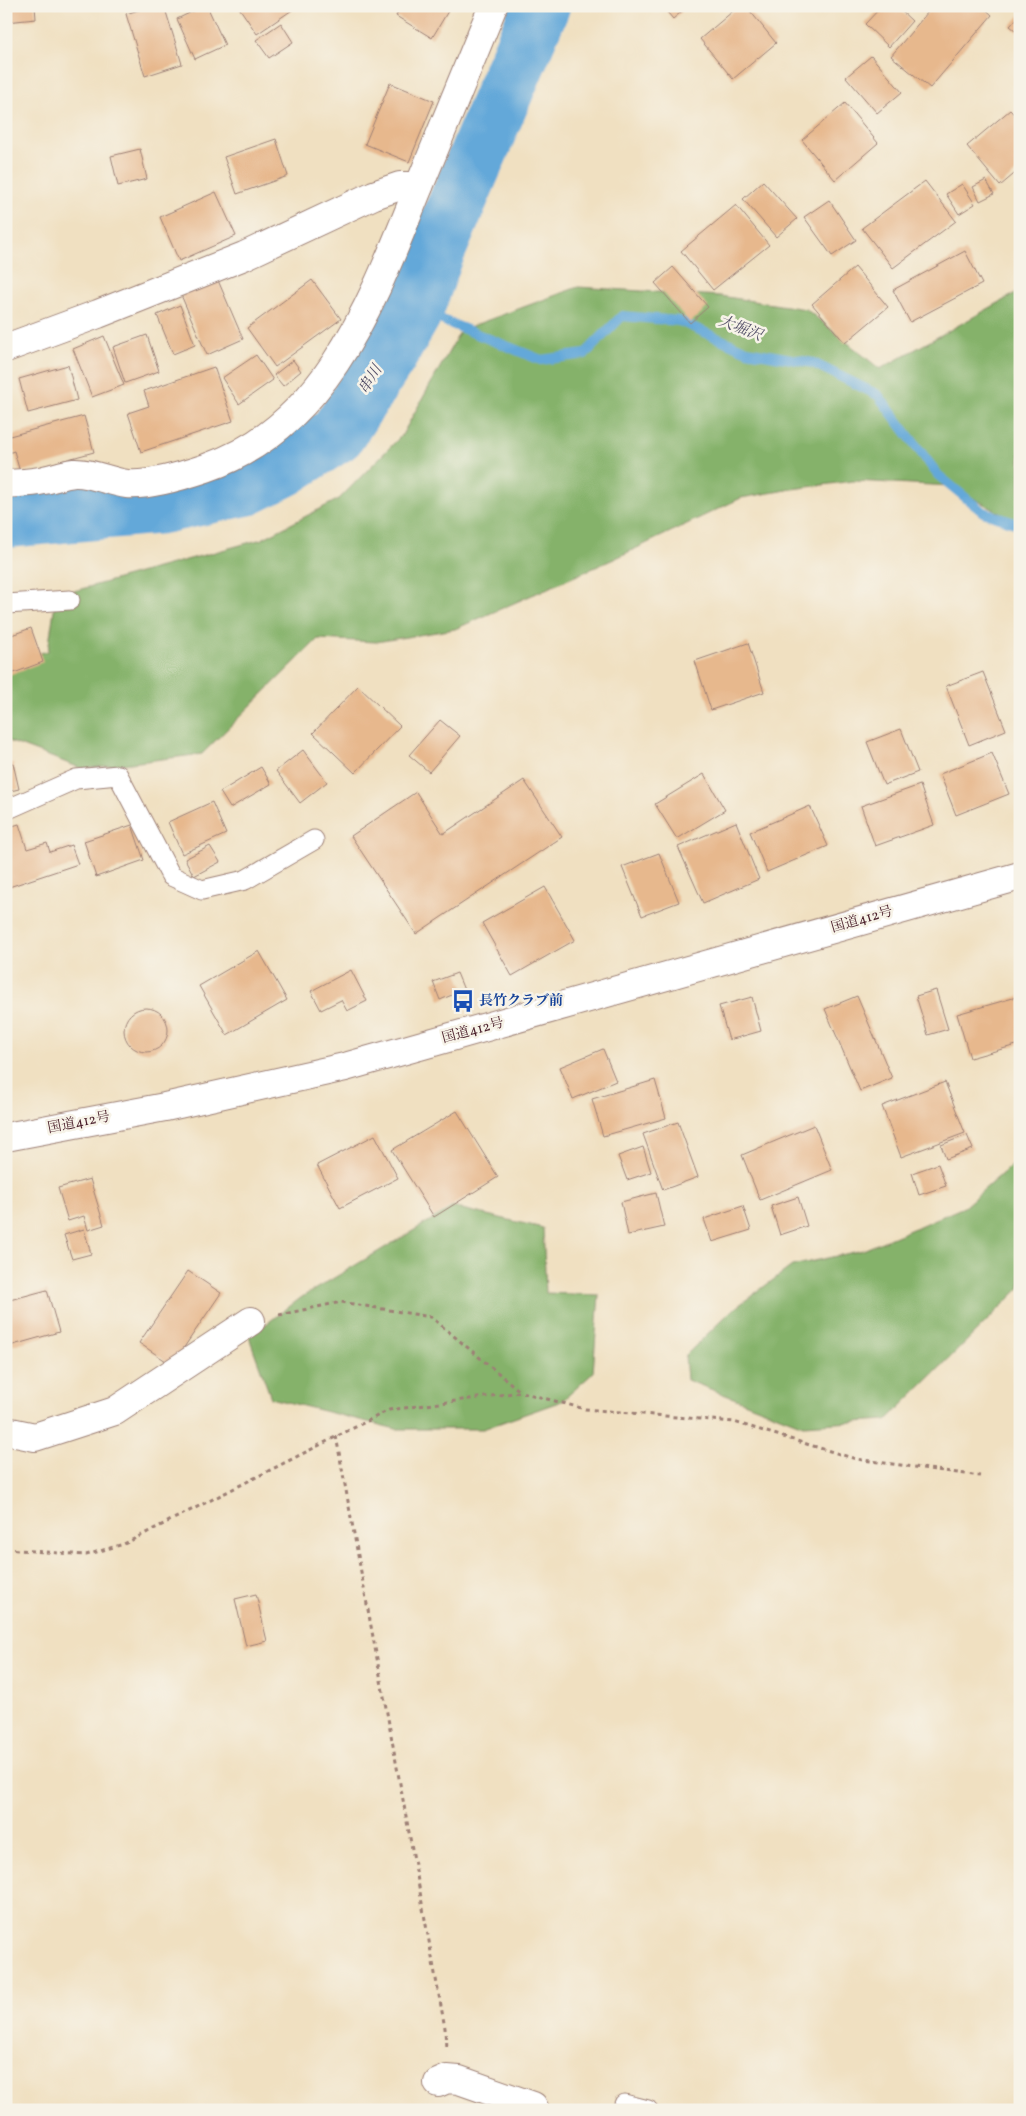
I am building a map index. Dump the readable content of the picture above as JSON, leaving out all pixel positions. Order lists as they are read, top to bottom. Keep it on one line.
{"streets":{"main road":["国道412号"]},"water":["大堀沢","串川"],"places":{"bus stop":["長竹クラブ前"]}}
